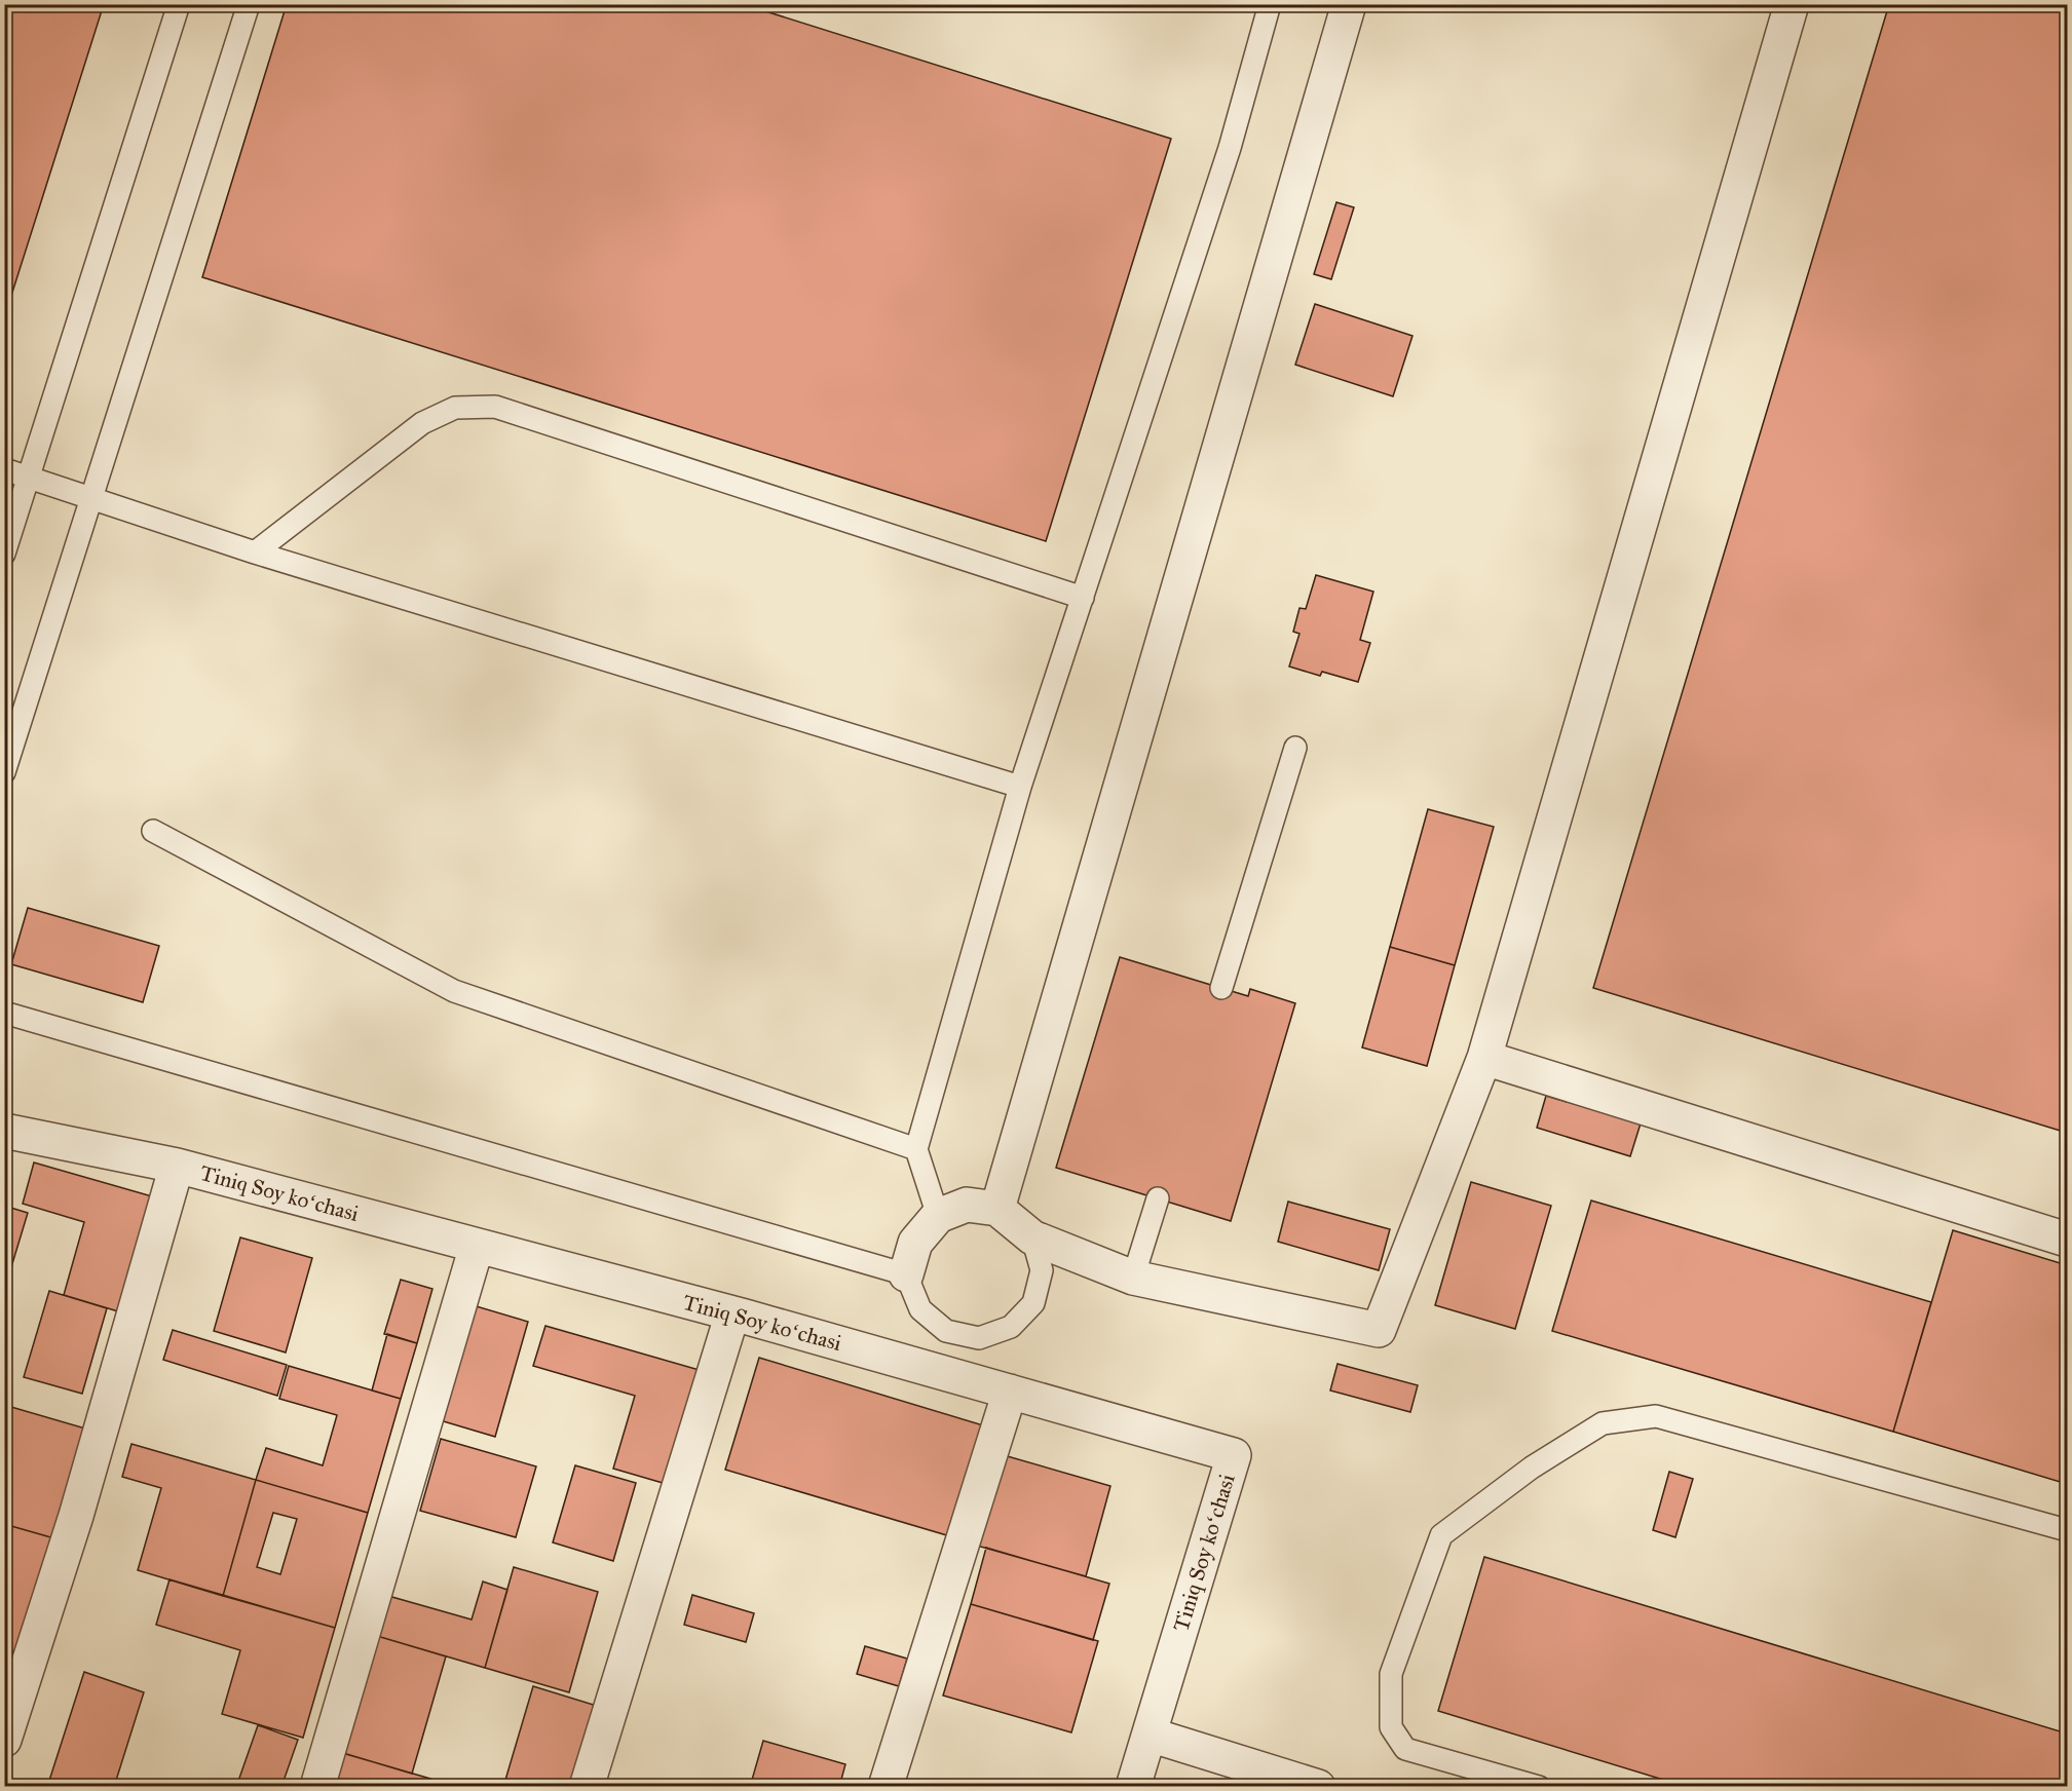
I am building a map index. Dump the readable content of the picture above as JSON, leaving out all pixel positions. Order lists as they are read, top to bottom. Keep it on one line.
{"streets":{"street":["Tiniq Soy koʻchasi"]}}
